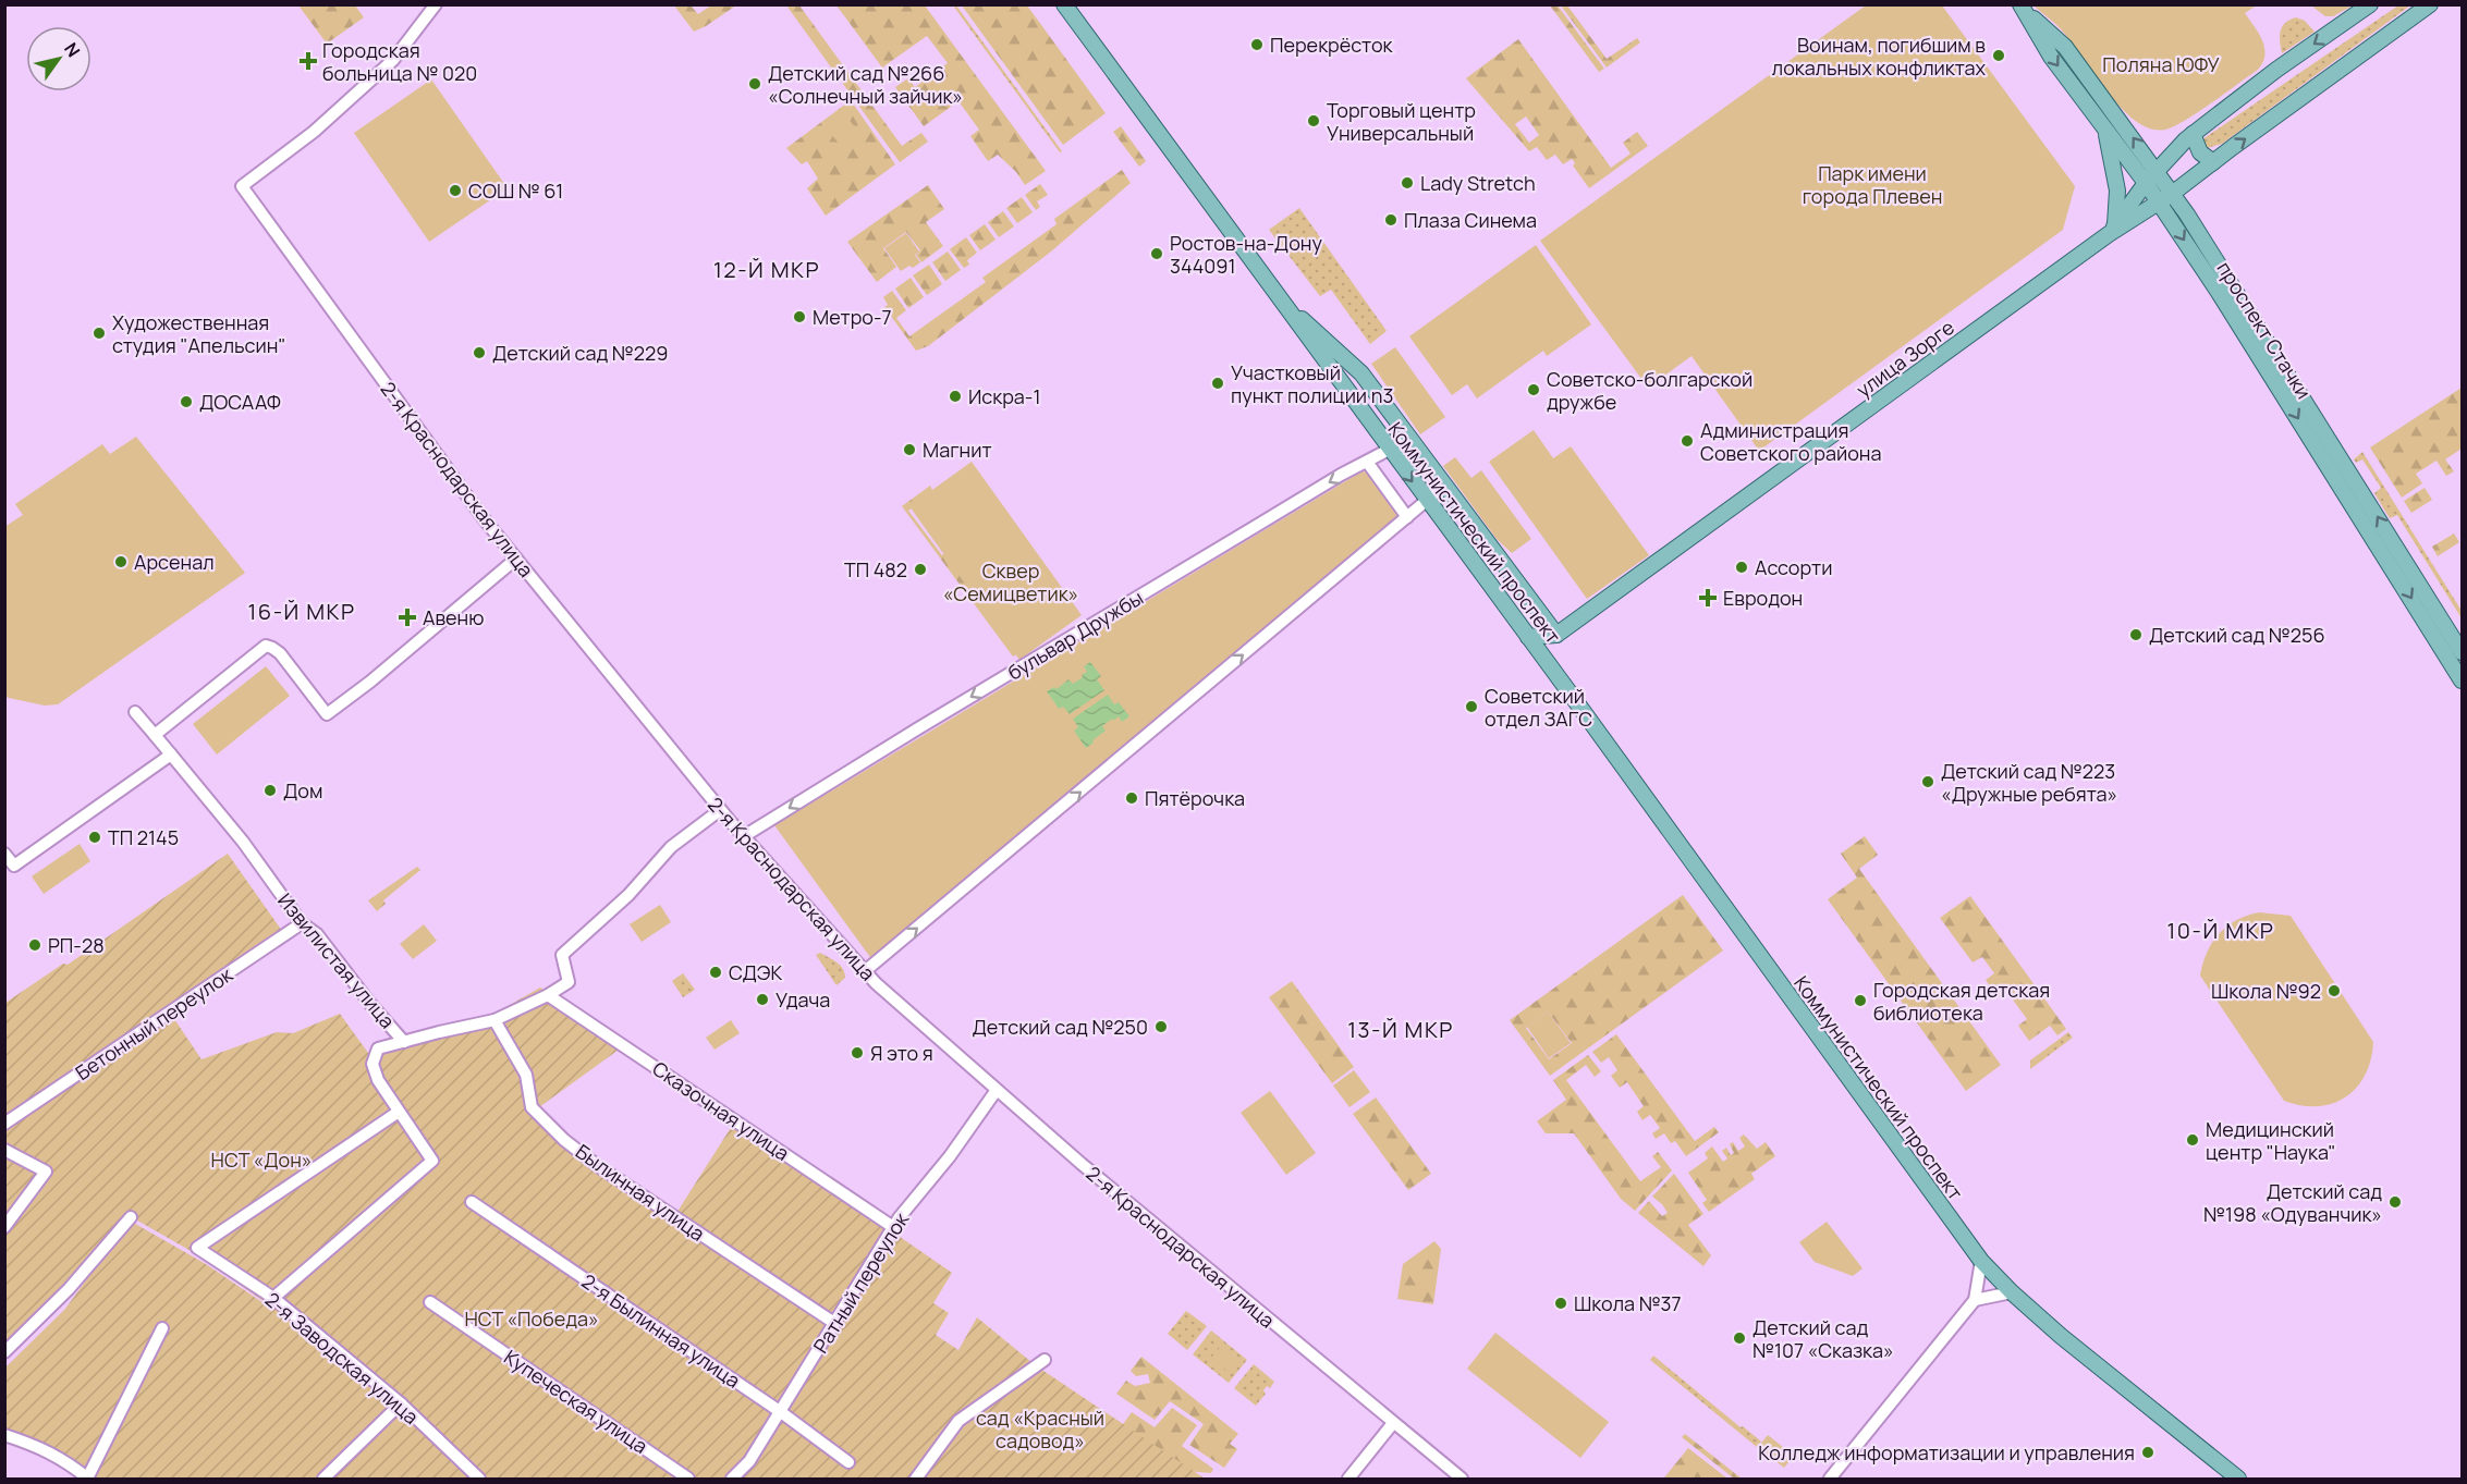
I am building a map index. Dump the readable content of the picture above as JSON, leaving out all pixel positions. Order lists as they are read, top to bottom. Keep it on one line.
{"streets":{"main road":["проспект Стачки","улица Зорге","Коммунистический проспект"],"street":["2-я Краснодарская улица","бульвар Дружбы","Извилистая улица","Бетонный переулок","Сказочная улица","Былинная улица","Ратный переулок","2-я Былинная улица","2-я Заводская улица","Купеческая улица"]},"crossings":[["проспект Стачки","улица Зорге"],["улица Зорге","Коммунистический проспект"],["2-я Краснодарская улица","бульвар Дружбы"],["2-я Краснодарская улица","Ратный переулок"],["Коммунистический проспект","бульвар Дружбы"],["Извилистая улица","Бетонный переулок"],["Извилистая улица","2-я Заводская улица"],["Сказочная улица","Ратный переулок"],["Былинная улица","Ратный переулок"],["Ратный переулок","2-я Былинная улица"]],"one_way":["бульвар Дружбы"],"districts":["12-Й МКР","16-Й МКР","10-Й МКР","13-Й МКР"],"parks":["Поляна ЮФУ","Парк имени города Плевен","Сквер «Семицветик»","НСТ «Дон»","НСТ «Победа»","сад «Красный садовод»"],"places":{"other":["Перекрёсток","Воинам, погибшим в локальных конфликтах","Детский сад №266 «Солнечный зайчик»","Торговый центр Универсальный","Lady Stretch","СОШ № 61","Плаза Синема","Ростов-на-Дону 344091","Метро-7","Художественная студия \"Апельсин\"","Детский сад №229","Участковый пункт полиции n3","Советско-болгарской дружбе","Искра-1","ДОСААФ","Администрация Советского района","Магнит","Арсенал","Ассорти","ТП 482","Детский сад №256","Советский отдел ЗАГС","Детский сад №223 «Дружные ребята»","Дом","Пятёрочка","ТП 2145","РП-28","СДЭК","Школа №92","Удача","Городская детская библиотека","Детский сад №250","Я это я","Медицинский центр \"Наука\"","Детский сад №198 «Одуванчик»","Школа №37","Детский сад №107 «Сказка»","Колледж информатизации и управления"],"health":["Городская больница № 020","Евродон","Авеню"]},"north":"top right"}
